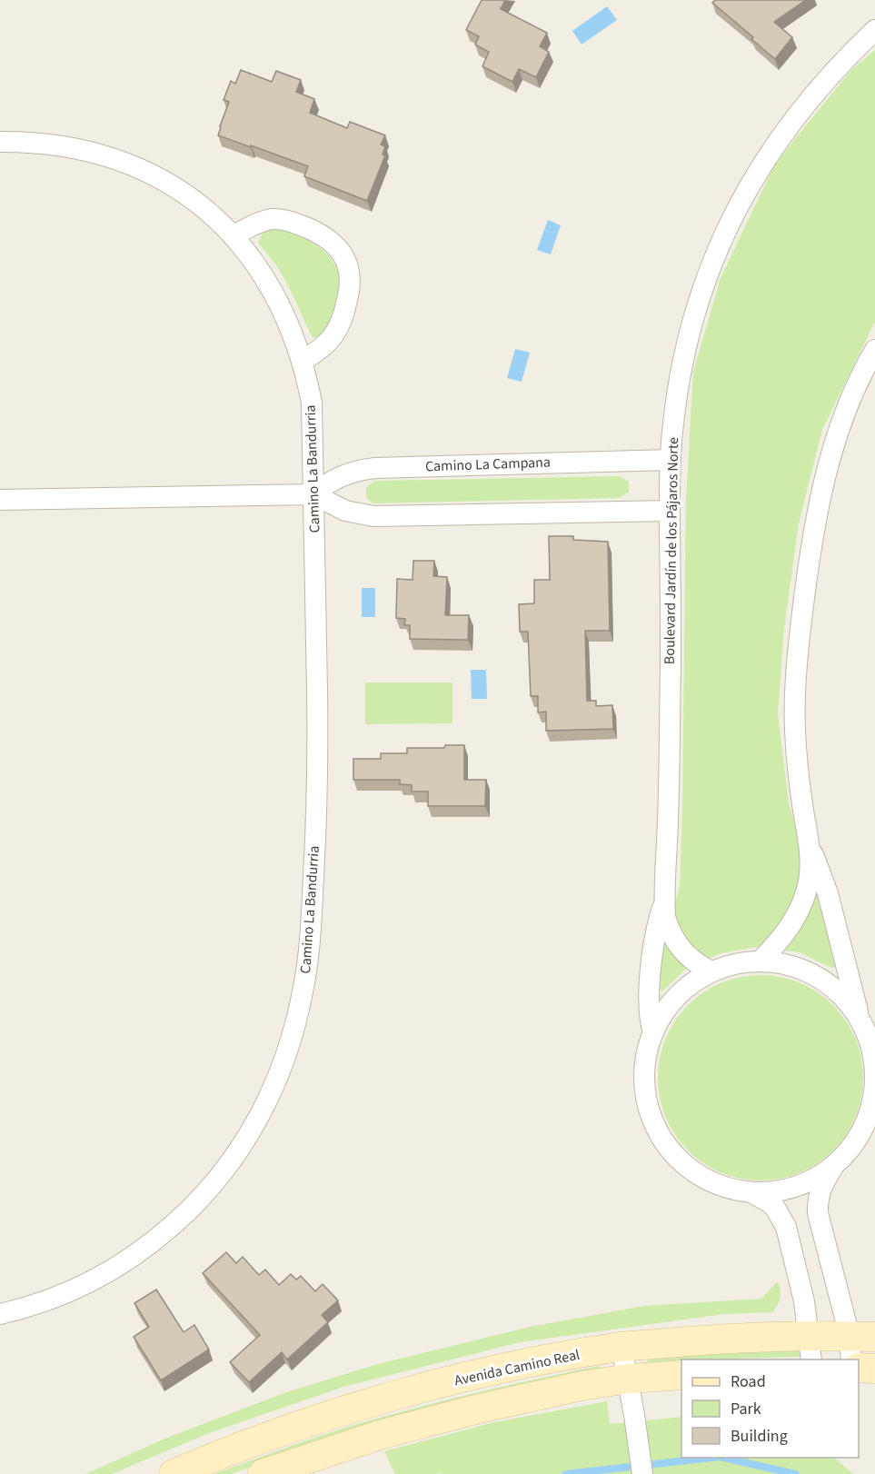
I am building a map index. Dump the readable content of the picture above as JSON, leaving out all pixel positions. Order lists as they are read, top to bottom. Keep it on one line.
{"streets":{"main road":["Avenida Camino Real"],"street":["Camino La Campana","Camino La Bandurria","Boulevard Jardín de los Pájaros Norte"]},"crossings":[["Camino La Campana","Camino La Bandurria"],["Camino La Campana","Boulevard Jardín de los Pájaros Norte"]],"legend":["Road","Park","Building"]}
